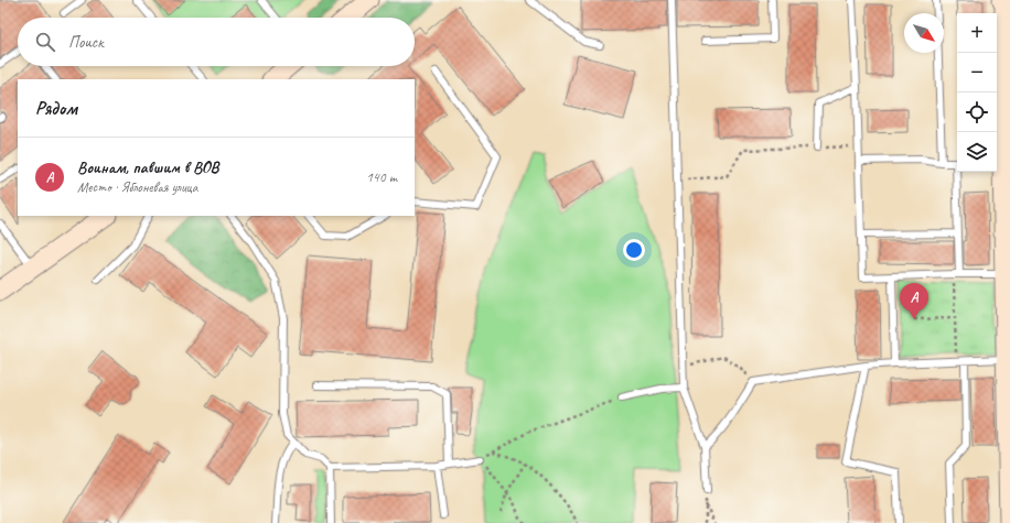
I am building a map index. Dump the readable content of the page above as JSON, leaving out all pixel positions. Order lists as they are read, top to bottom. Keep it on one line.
{"north":"bottom right","page":{"map_buttons":["+","−"],"search":"Поиск","heading":"Рядом","list":[{"mark":"A","name":"Воинам, павшим в ВОВ","note":"Место · Яблоневая улица","value":"140 m"}],"pins":"A"}}
